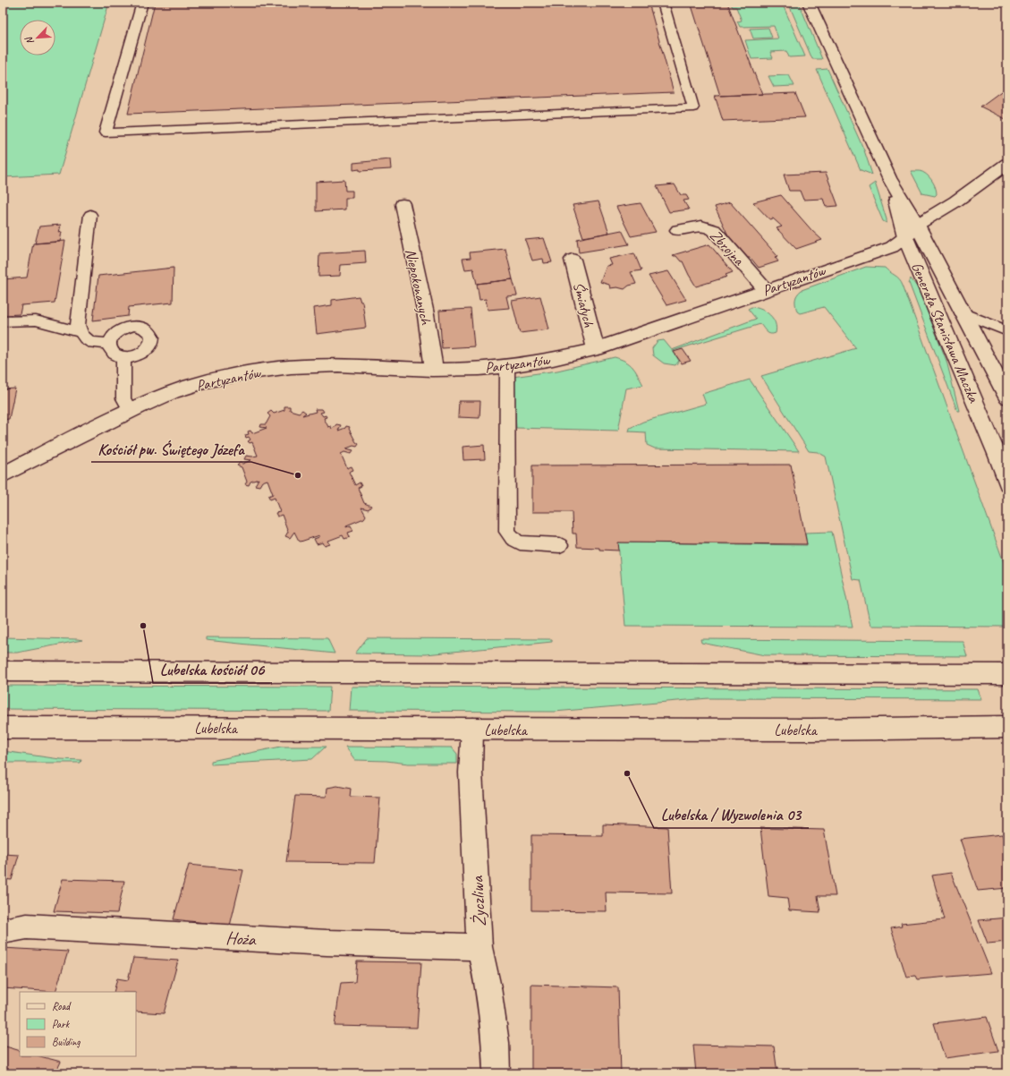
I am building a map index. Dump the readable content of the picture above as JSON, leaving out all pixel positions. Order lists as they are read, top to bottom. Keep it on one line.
{"streets":{"main road":["Zbrojna","Partyzantów","Niepokonanych","Śmiałych","Generała Stanisława Maczka","Lubelska","Życzliwa","Hoża"]},"crossings":[["Zbrojna","Partyzantów"],["Partyzantów","Niepokonanych"],["Partyzantów","Śmiałych"],["Partyzantów","Generała Stanisława Maczka"],["Lubelska","Życzliwa"],["Życzliwa","Hoża"]],"places":["Kościół pw. Świętego Józefa","Lubelska kościół 06","Lubelska / Wyzwolenia 03"],"legend":["Road","Park","Building"],"north":"bottom left"}
